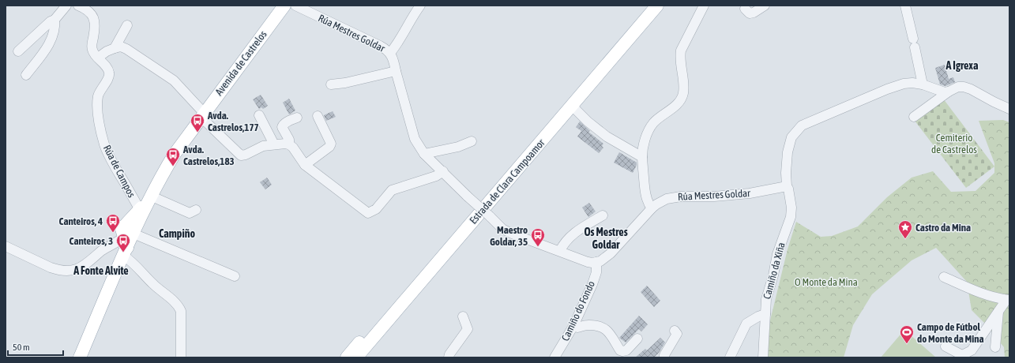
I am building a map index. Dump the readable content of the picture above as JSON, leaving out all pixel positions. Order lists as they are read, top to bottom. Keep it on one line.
{"streets":{"main road":["Avenida de Castrelos","Estrada de Clara Campoamor"],"street":["Rúa Mestres Goldar","Rúa de Campos","Camiño da Xiña","Camiño do Fondo"]},"crossings":[["Rúa Mestres Goldar","Camiño da Xiña"],["Rúa Mestres Goldar","Camiño do Fondo"],["Avenida de Castrelos","Rúa de Campos"]],"districts":["A Igrexa","Os Mestres Goldar","Campiño","A Fonte Alvite"],"parks":["Cemiterio de Castrelos","O Monte da Mina"],"places":{"bus stop":["Avda. Castrelos,177","Avda. Castrelos,183","Canteiros, 4","Maestro Goldar, 35","Canteiros, 3"],"place":["Castro da Mina"],"sports":["Campo de Fútbol do Monte da Mina"]},"scale_bar":"50 m"}
